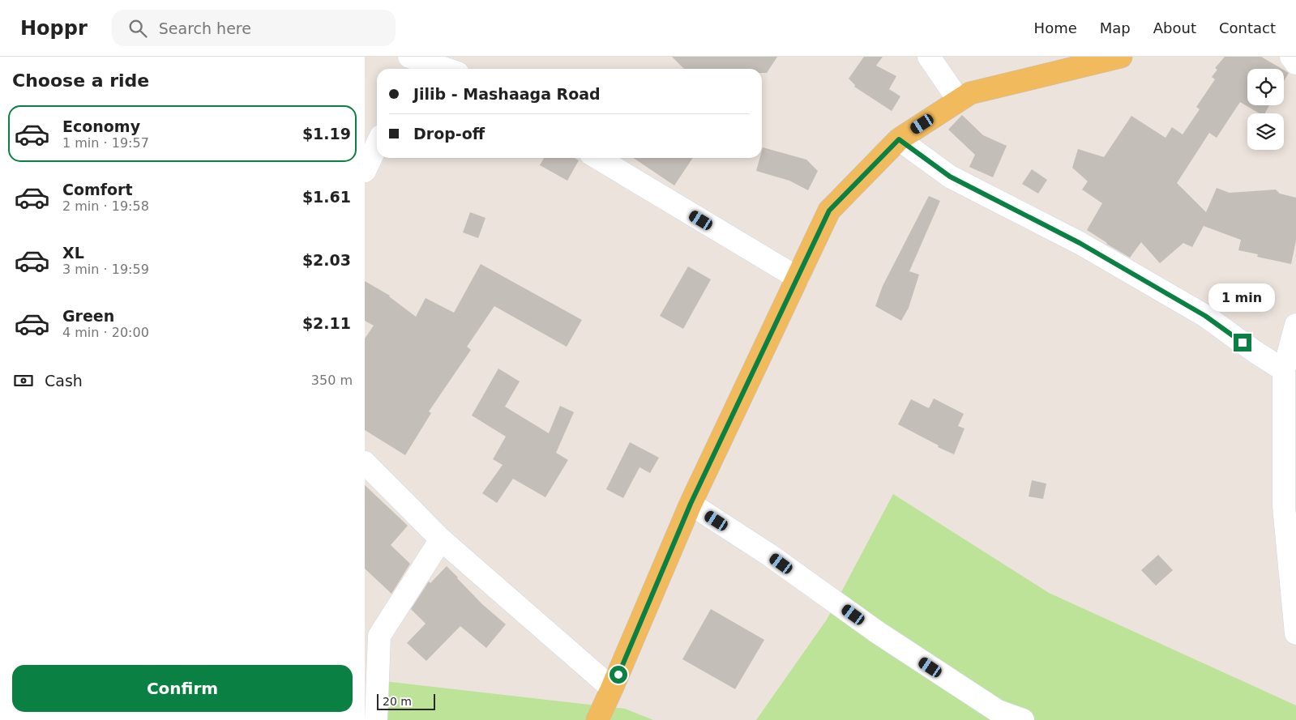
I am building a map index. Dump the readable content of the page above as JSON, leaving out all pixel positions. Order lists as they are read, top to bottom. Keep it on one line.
{"scale_bar":"20 m","page":{"header":"Hoppr","search":"Search here","nav":["Home","Map","About","Contact"],"heading":"Choose a ride","banner":["Jilib - Mashaaga Road","Drop-off"],"list":[{"name":"Economy","note":"1 min · 19:57","value":"$1.19"},{"name":"Comfort","note":"2 min · 19:58","value":"$1.61"},{"name":"XL","note":"3 min · 19:59","value":"$2.03"},{"name":"Green","note":"4 min · 20:00","value":"$2.11"}],"bubble":"1 min","pay":["Cash","350 m"],"buttons":"Confirm","scale":"20 m"}}
